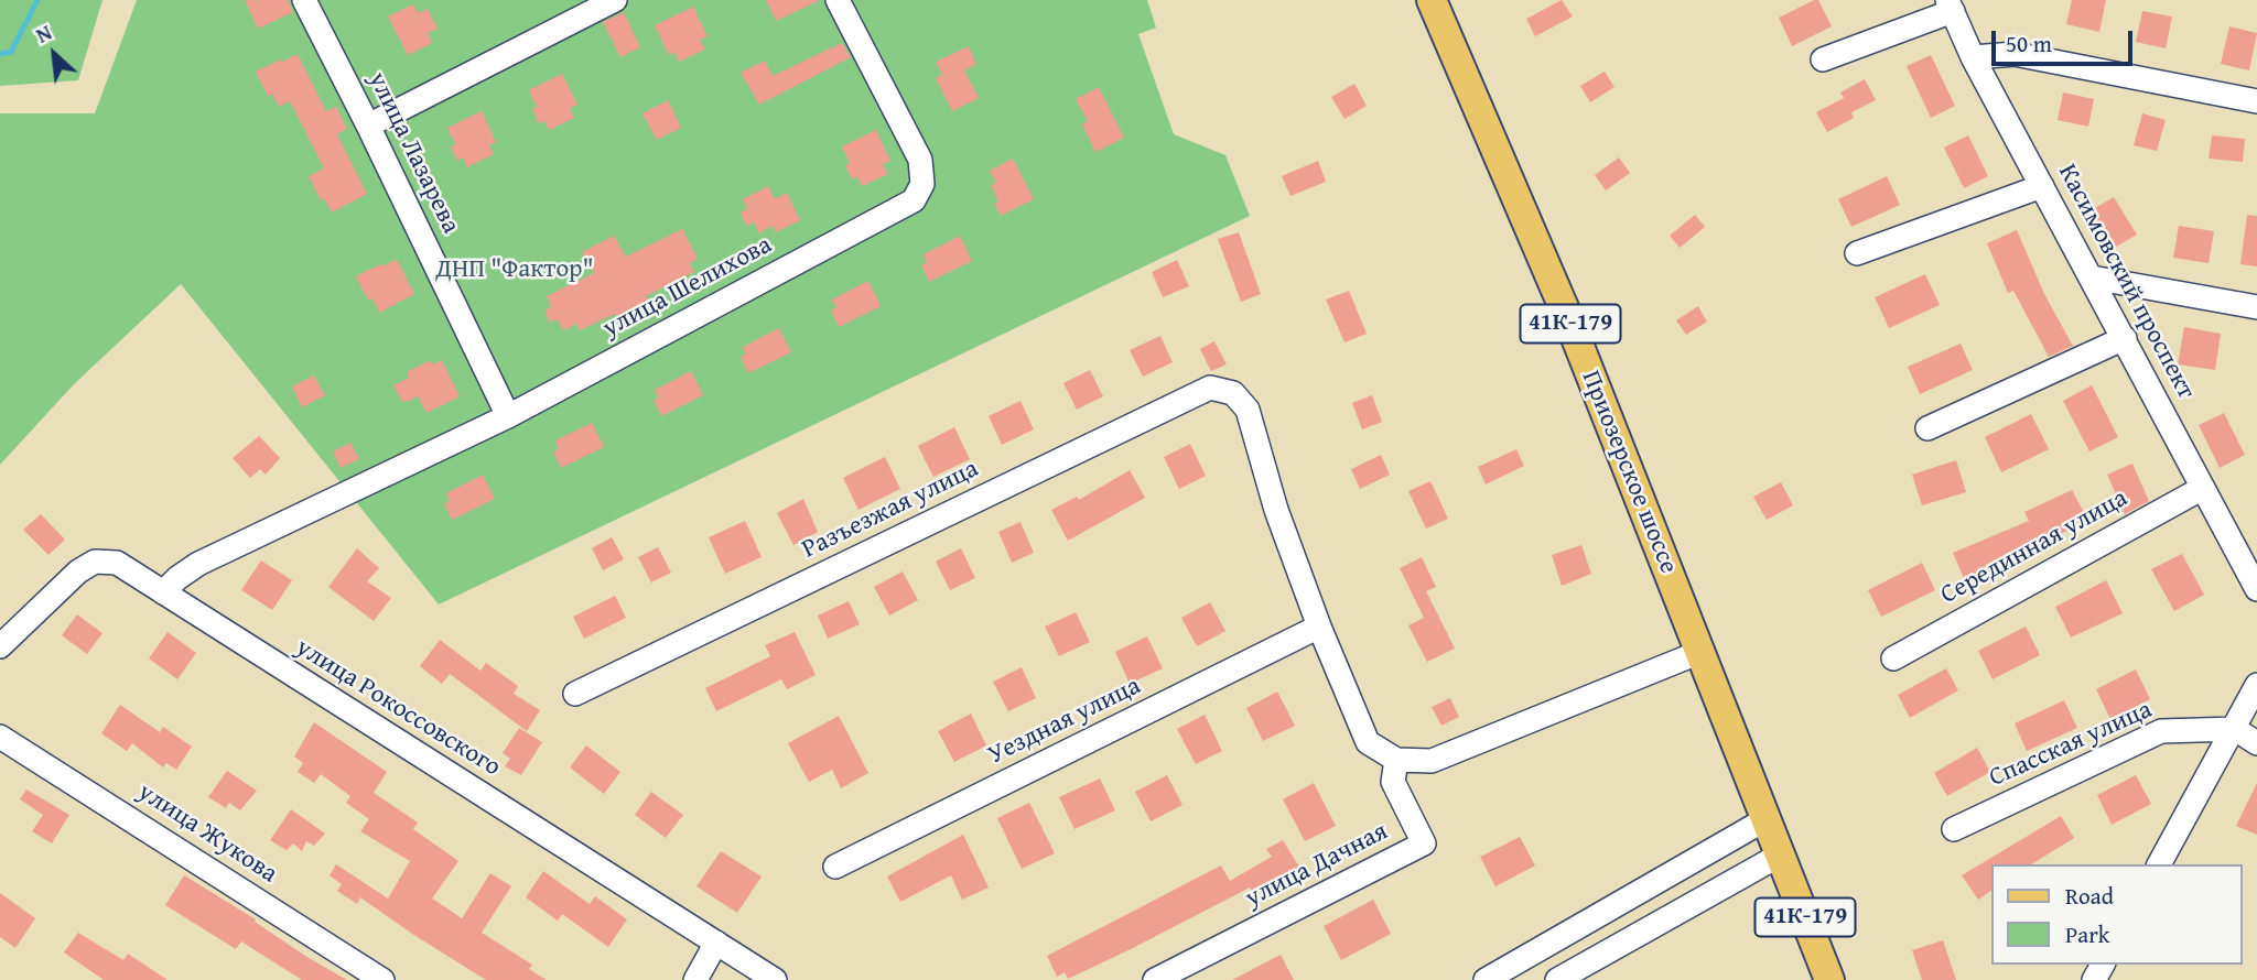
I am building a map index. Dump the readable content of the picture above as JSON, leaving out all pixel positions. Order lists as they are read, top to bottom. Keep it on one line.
{"streets":{"main road":["41К-179","Приозерское шоссе"],"street":["улица Лазарева","Касимовский проспект","улица Шелихова","Разъезжая улица","Серединная улица","улица Рокоссовского","Уездная улица","Спасская улица","улица Жукова","улица Дачная"]},"crossings":[["улица Лазарева","улица Шелихова"],["Касимовский проспект","Серединная улица"],["улица Шелихова","улица Рокоссовского"],["41К-179","Приозерское шоссе"],["Разъезжая улица","Уездная улица"]],"parks":["ДНП \"Фактор\""],"legend":["Road","Park"],"scale_bar":"50 m","north":"top left"}
